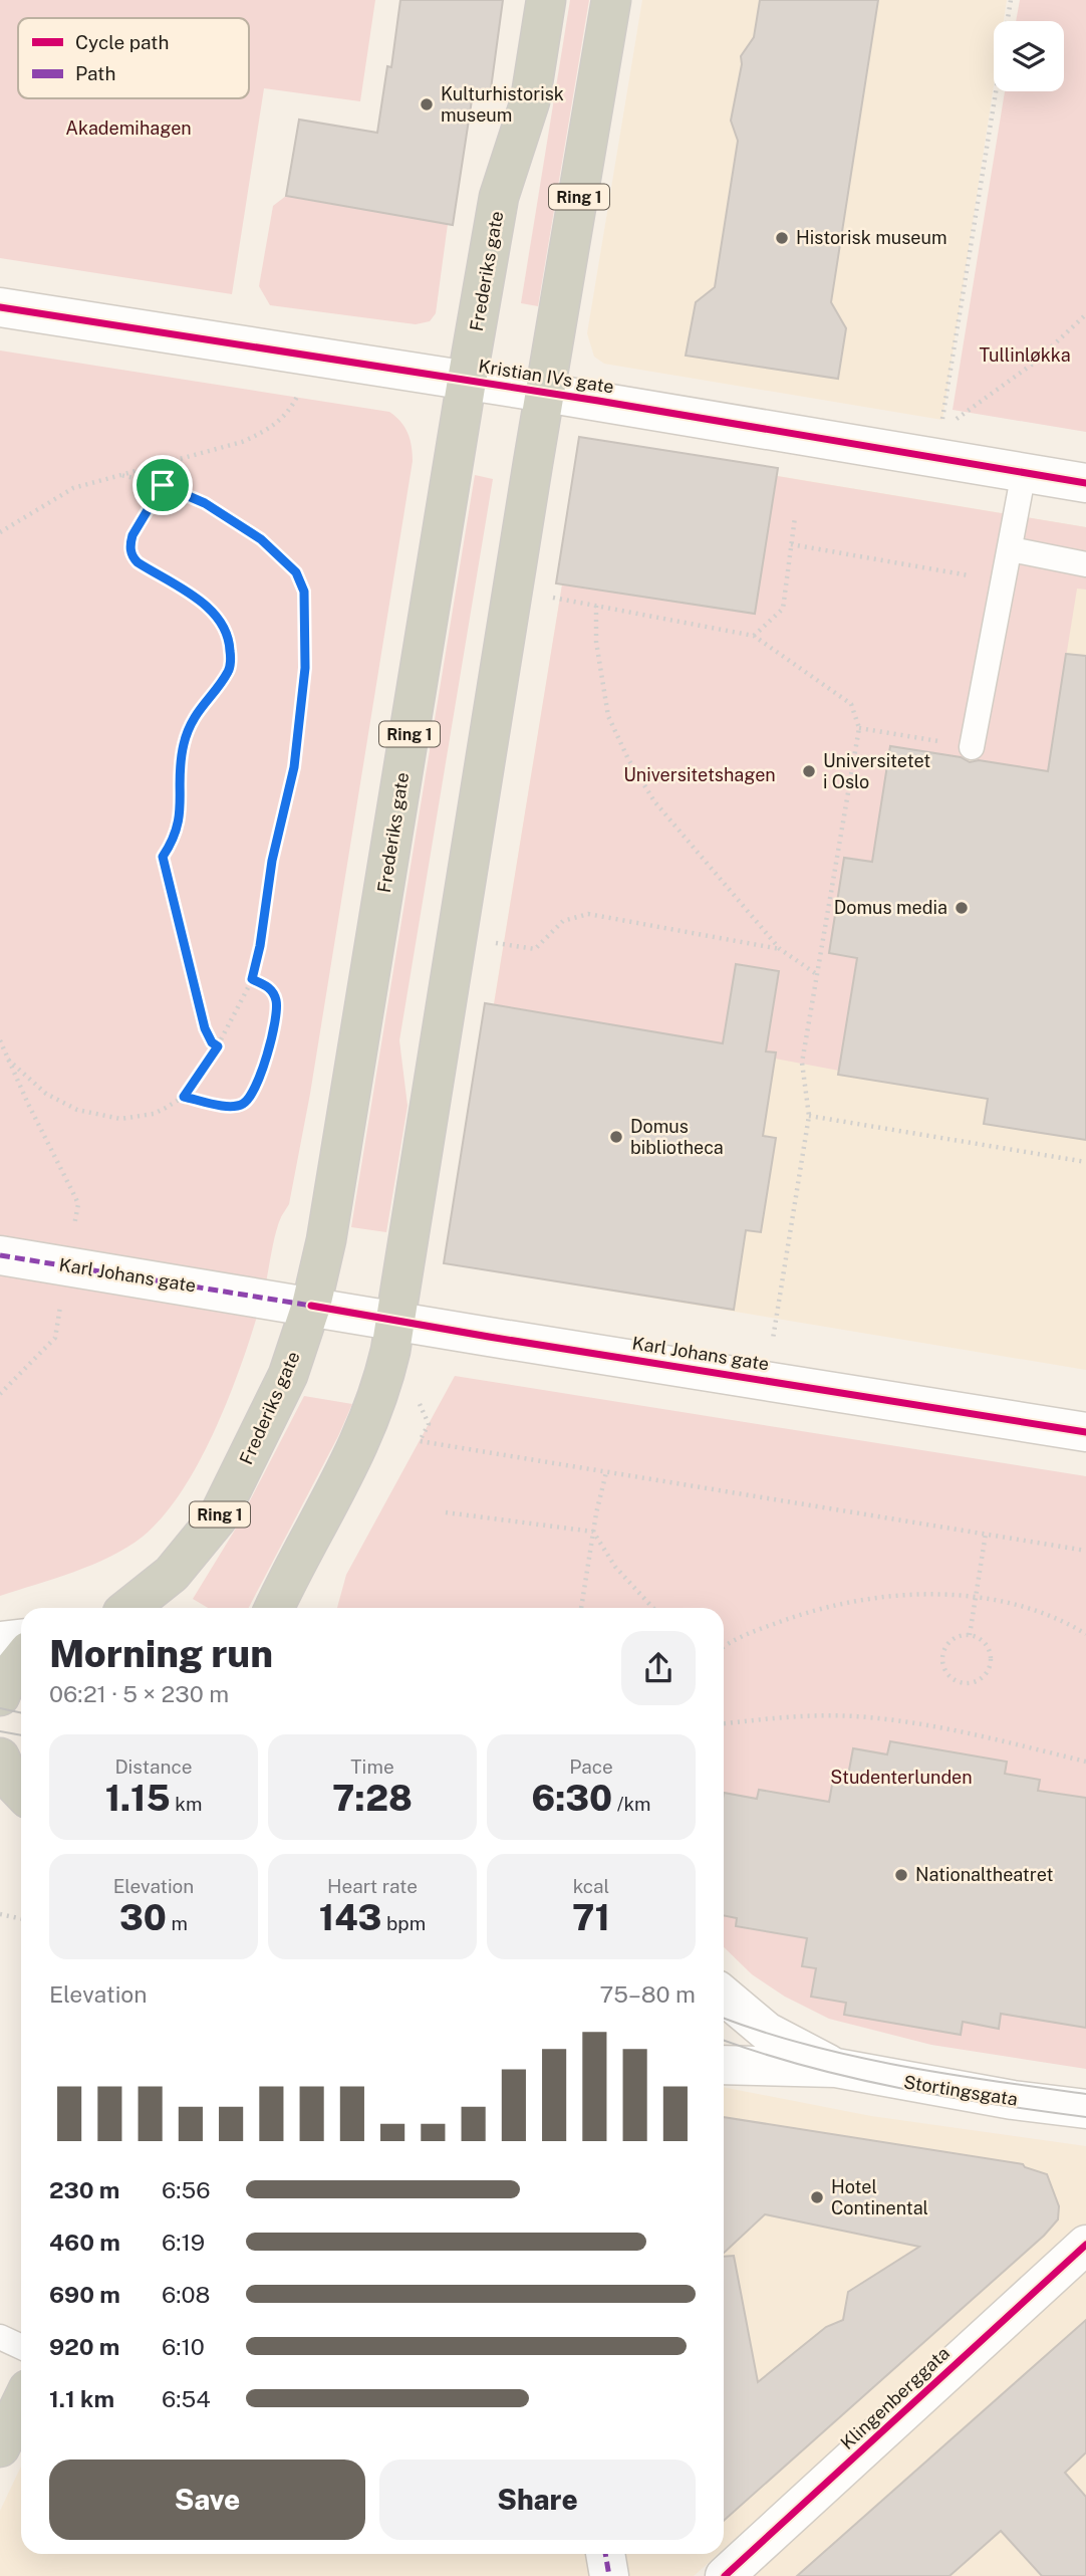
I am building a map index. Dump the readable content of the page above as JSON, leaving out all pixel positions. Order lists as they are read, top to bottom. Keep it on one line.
{"streets":{"highway":["Ring 1","Frederiks gate"],"street":["Kristian IVs gate","Karl Johans gate","Stortingsgata","Klingenberggata"]},"crossings":[["Ring 1","Kristian IVs gate"],["Ring 1","Karl Johans gate"],["Frederiks gate","Kristian IVs gate"],["Frederiks gate","Karl Johans gate"]],"parks":["Akademihagen","Tullinløkka","Universitetshagen","Studenterlunden"],"places":["Kulturhistorisk museum","Historisk museum","Universitetet i Oslo","Domus media","Domus bibliotheca","Nationaltheatret","Hotel Continental"],"legend":["Cycle path","Path"],"page":{"heading":["Morning run","06:21 · 5 × 230 m"],"stats":[["Distance","1.15 km"],["Time","7:28"],["Pace","6:30 /km"],["Elevation","30 m"],["Heart rate","143 bpm"],["kcal","71"]],"chart":["Elevation","75–80 m"],"list":[{"name":"230 m","note":"6:56"},{"name":"460 m","note":"6:19"},{"name":"690 m","note":"6:08"},{"name":"920 m","note":"6:10"},{"name":"1.1 km","note":"6:54"}],"buttons":["Save","Share"]}}
